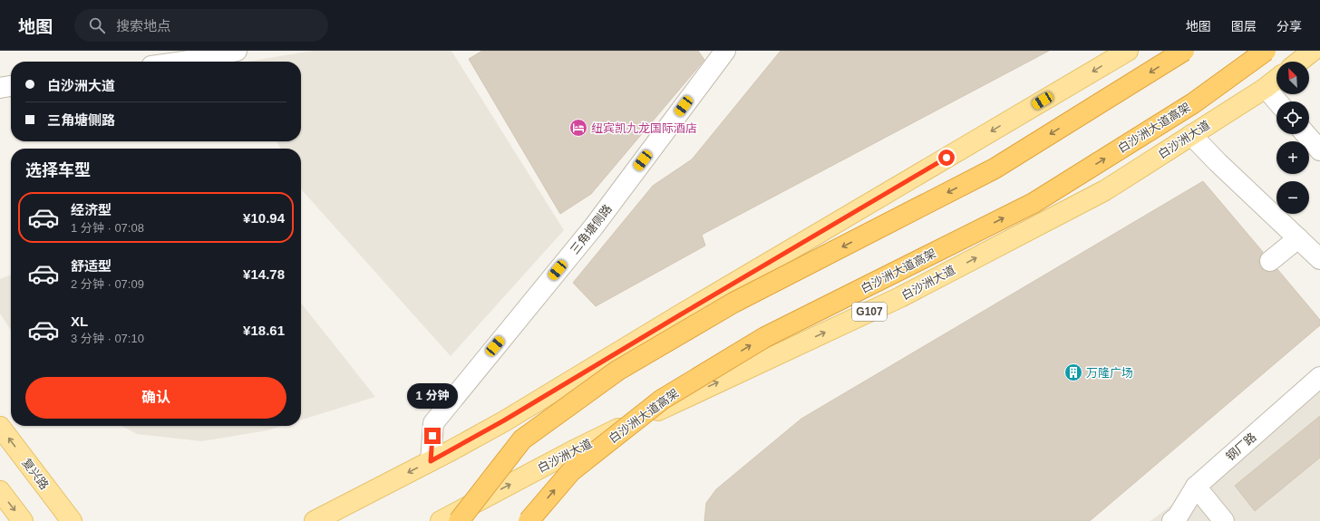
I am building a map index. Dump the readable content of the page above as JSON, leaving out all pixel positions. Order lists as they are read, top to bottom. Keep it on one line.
{"streets":{"highway":["白沙洲大道高架"],"main road":["白沙洲大道","G107","复兴路"],"street":["三角塘侧路","钢厂路"]},"places":{"hotel":["纽宾凯九龙国际酒店"],"building":["万隆广场"]},"north":"top left","page":{"header":"地图","search":"搜索地点","nav":["地图","图层","分享"],"map_buttons":["+","−"],"banner":["白沙洲大道","三角塘侧路"],"heading":"选择车型","list":[{"name":"经济型","note":"1 分钟 · 07:08","value":"¥10.94"},{"name":"舒适型","note":"2 分钟 · 07:09","value":"¥14.78"},{"name":"XL","note":"3 分钟 · 07:10","value":"¥18.61"}],"buttons":"确认","bubble":"1 分钟"}}
